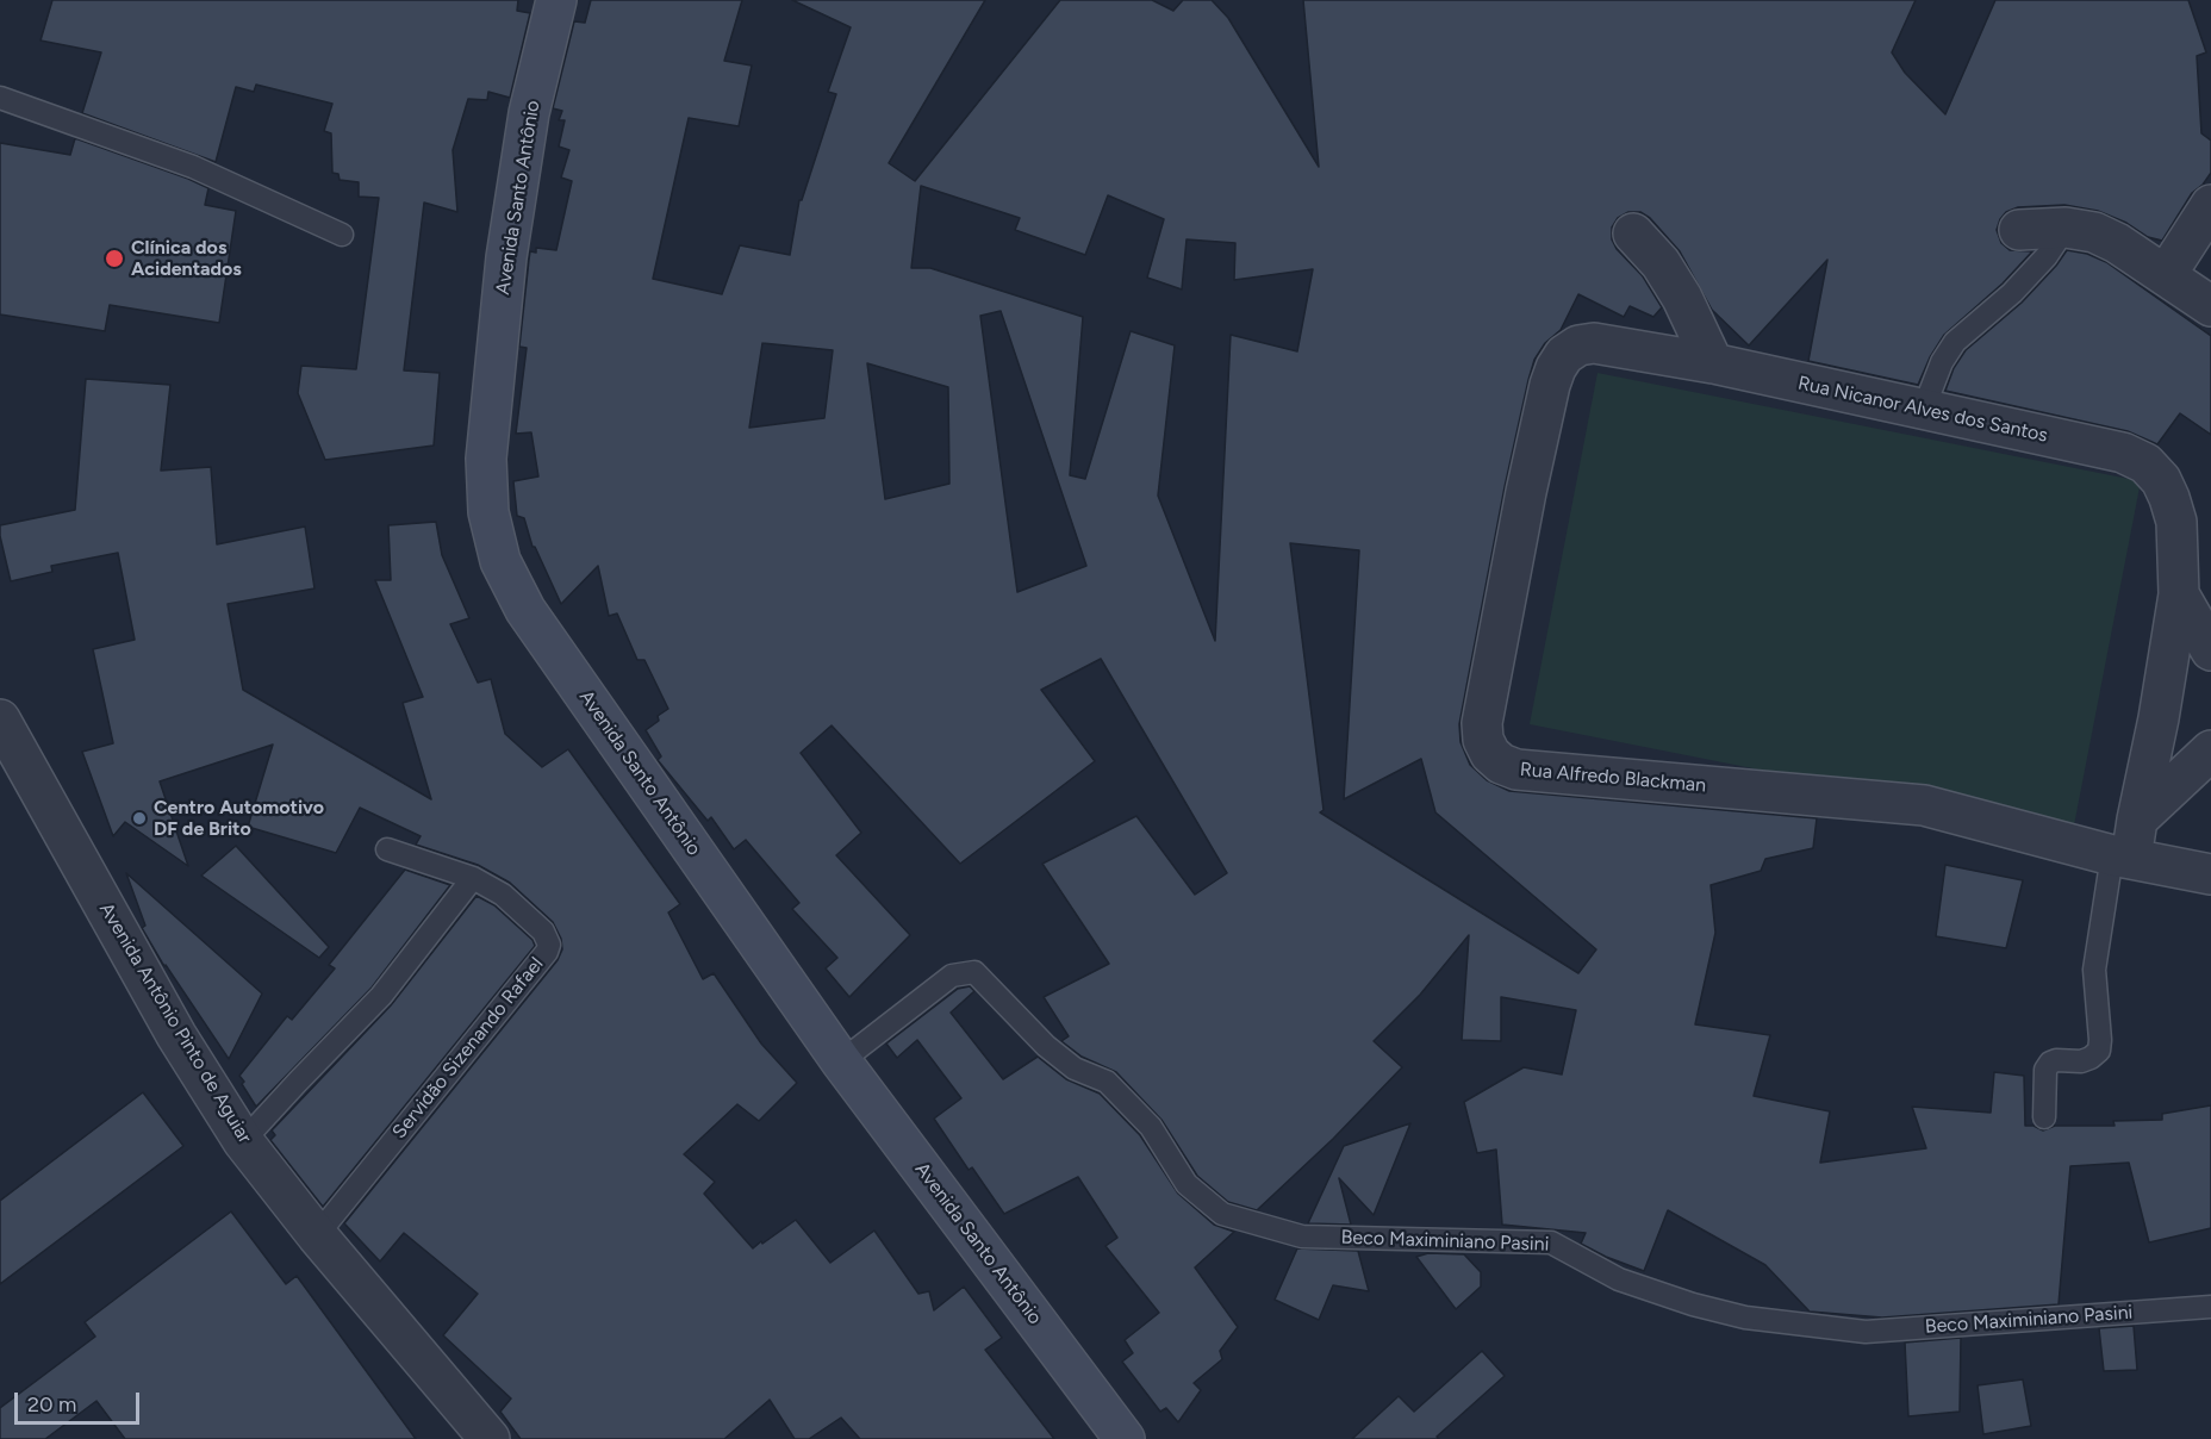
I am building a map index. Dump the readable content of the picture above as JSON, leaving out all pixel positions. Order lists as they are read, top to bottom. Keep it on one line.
{"streets":{"street":["Avenida Santo Antônio","Rua Nicanor Alves dos Santos","Rua Alfredo Blackman","Avenida Antônio Pinto de Aguiar"],"lane":["Servidão Sizenando Rafael","Beco Maximiniano Pasini"]},"crossings":[["Avenida Santo Antônio","Beco Maximiniano Pasini"],["Rua Nicanor Alves dos Santos","Rua Alfredo Blackman"],["Avenida Antônio Pinto de Aguiar","Servidão Sizenando Rafael"]],"places":["Clínica dos Acidentados","Centro Automotivo DF de Brito"],"scale_bar":"20 m"}
